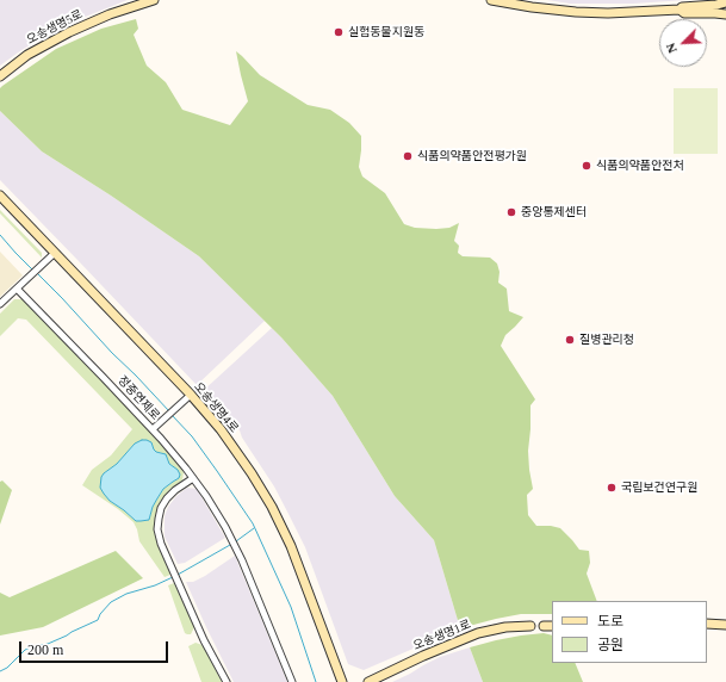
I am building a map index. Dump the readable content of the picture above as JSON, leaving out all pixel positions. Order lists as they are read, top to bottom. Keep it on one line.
{"streets":{"street":["오송생명5로","정중연제로","오송생명4로","오송생명1로"]},"places":["실험동물지원동","식품의약품안전평가원","식품의약품안전처","중앙통제센터","질병관리청","국립보건연구원"],"legend":["도로","공원"],"scale_bar":"200 m","north":"bottom left"}
